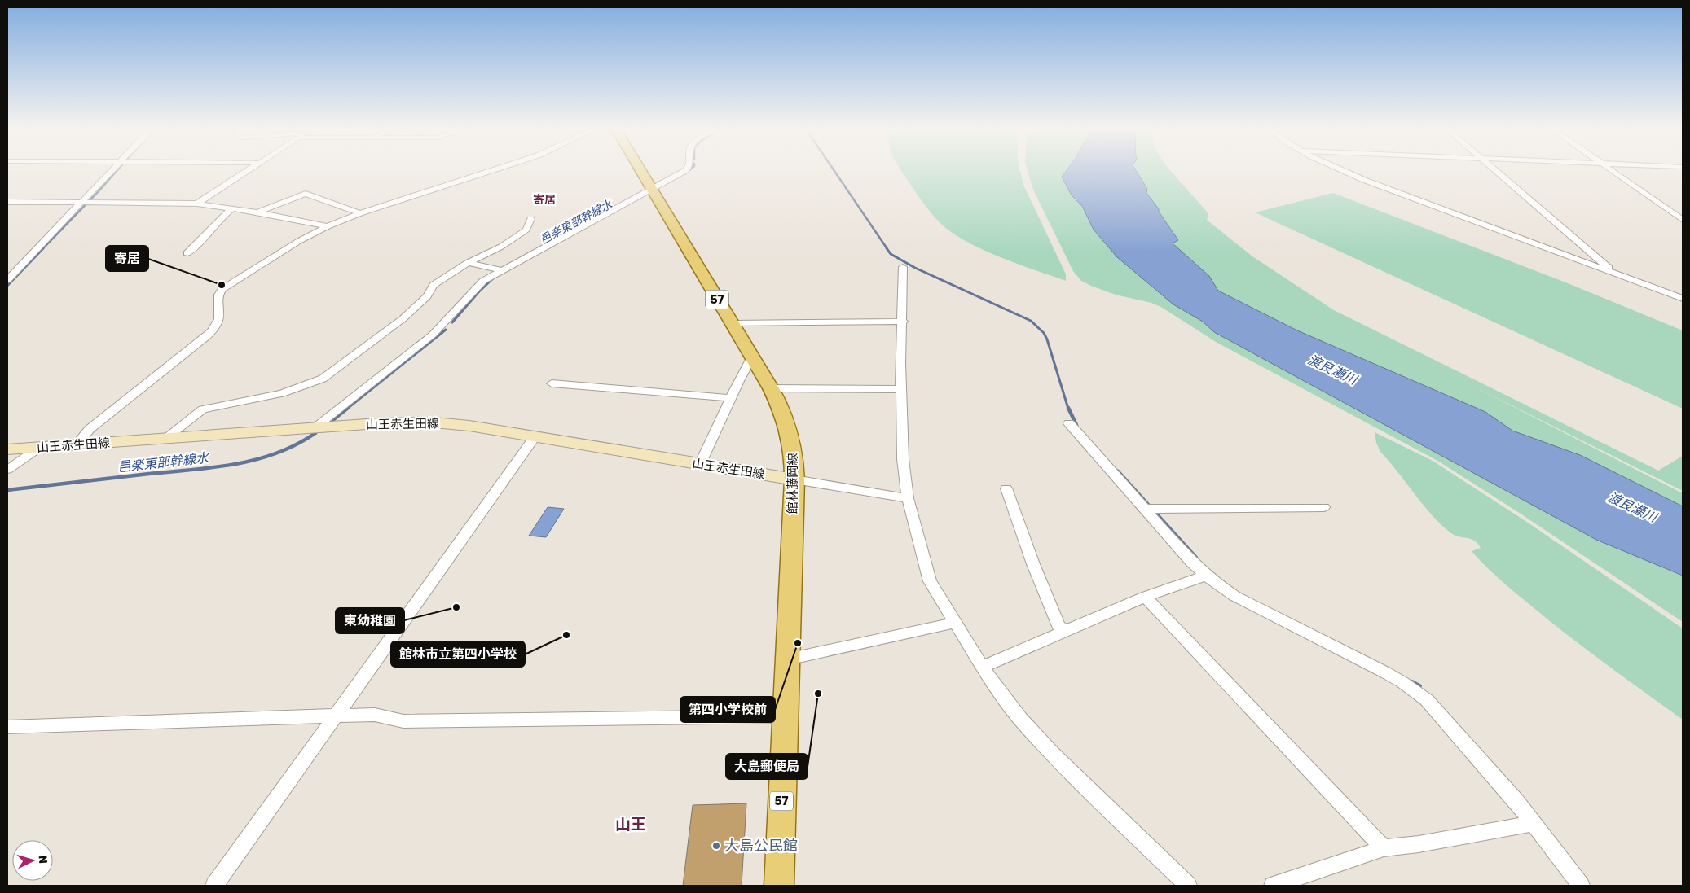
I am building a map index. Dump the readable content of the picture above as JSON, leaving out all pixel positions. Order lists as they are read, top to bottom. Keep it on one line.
{"streets":{"main road":["57","山王赤生田線","館林藤岡線"]},"crossings":[["山王赤生田線","館林藤岡線"]],"districts":["寄居","山王"],"water":["邑楽東部幹線水","渡良瀬川"],"places":["寄居","東幼稚園","館林市立第四小学校","第四小学校前","大島郵便局","大島公民館"],"north":"right"}
